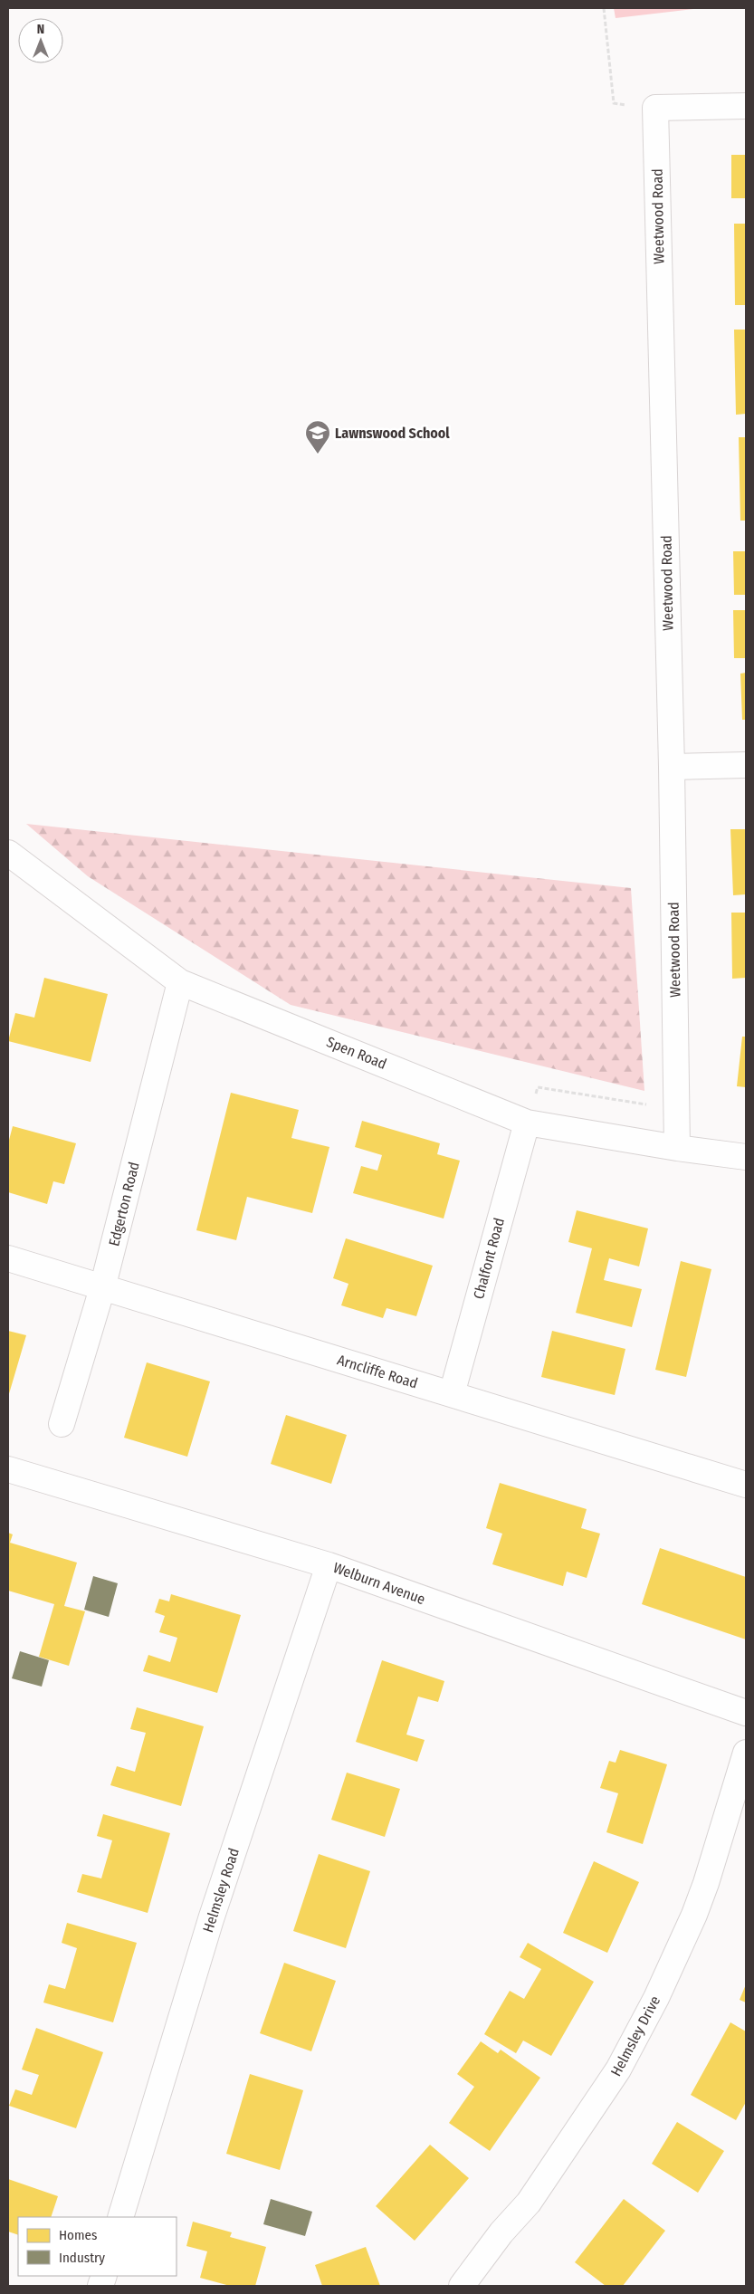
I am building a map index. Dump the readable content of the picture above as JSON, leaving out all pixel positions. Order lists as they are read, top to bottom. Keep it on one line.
{"streets":{"street":["Weetwood Road","Spen Road","Edgerton Road","Chalfont Road","Arncliffe Road","Welburn Avenue","Helmsley Road","Helmsley Drive"]},"crossings":[["Weetwood Road","Spen Road"],["Spen Road","Edgerton Road"],["Spen Road","Chalfont Road"],["Edgerton Road","Arncliffe Road"],["Chalfont Road","Arncliffe Road"],["Welburn Avenue","Helmsley Road"]],"places":{"school or university":["Lawnswood School"]},"legend":["Homes","Industry"],"north":"top"}
